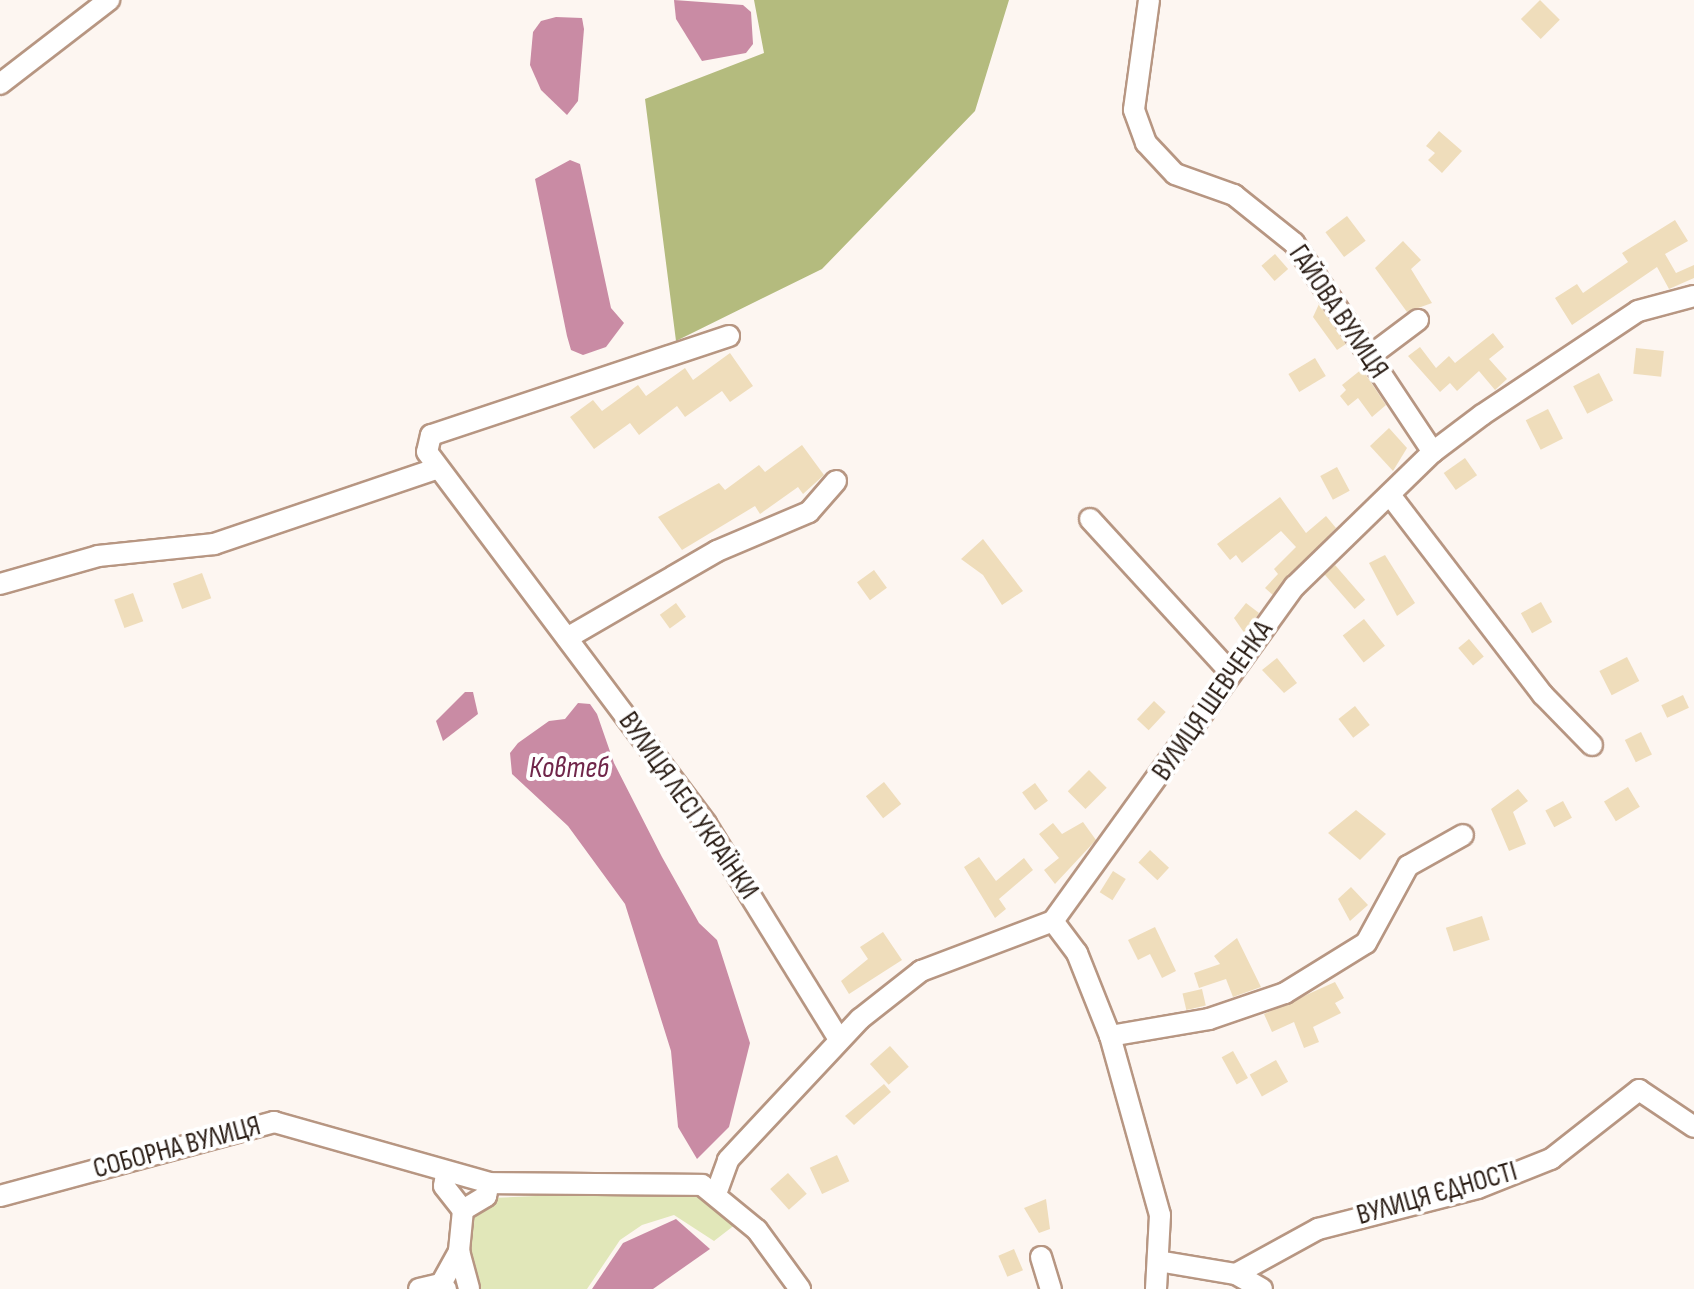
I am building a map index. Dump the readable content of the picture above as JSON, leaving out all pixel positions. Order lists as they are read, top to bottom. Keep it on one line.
{"streets":{"street":["ГАЙОВА ВУЛИЦЯ","ВУЛИЦЯ ШЕВЧЕНКА","ВУЛИЦЯ ЛЕСІ УКРАЇНКИ","СОБОРНА ВУЛИЦЯ","ВУЛИЦЯ ЄДНОСТІ"]},"crossings":[["ГАЙОВА ВУЛИЦЯ","ВУЛИЦЯ ШЕВЧЕНКА"]],"water":["Ковтеб"]}
